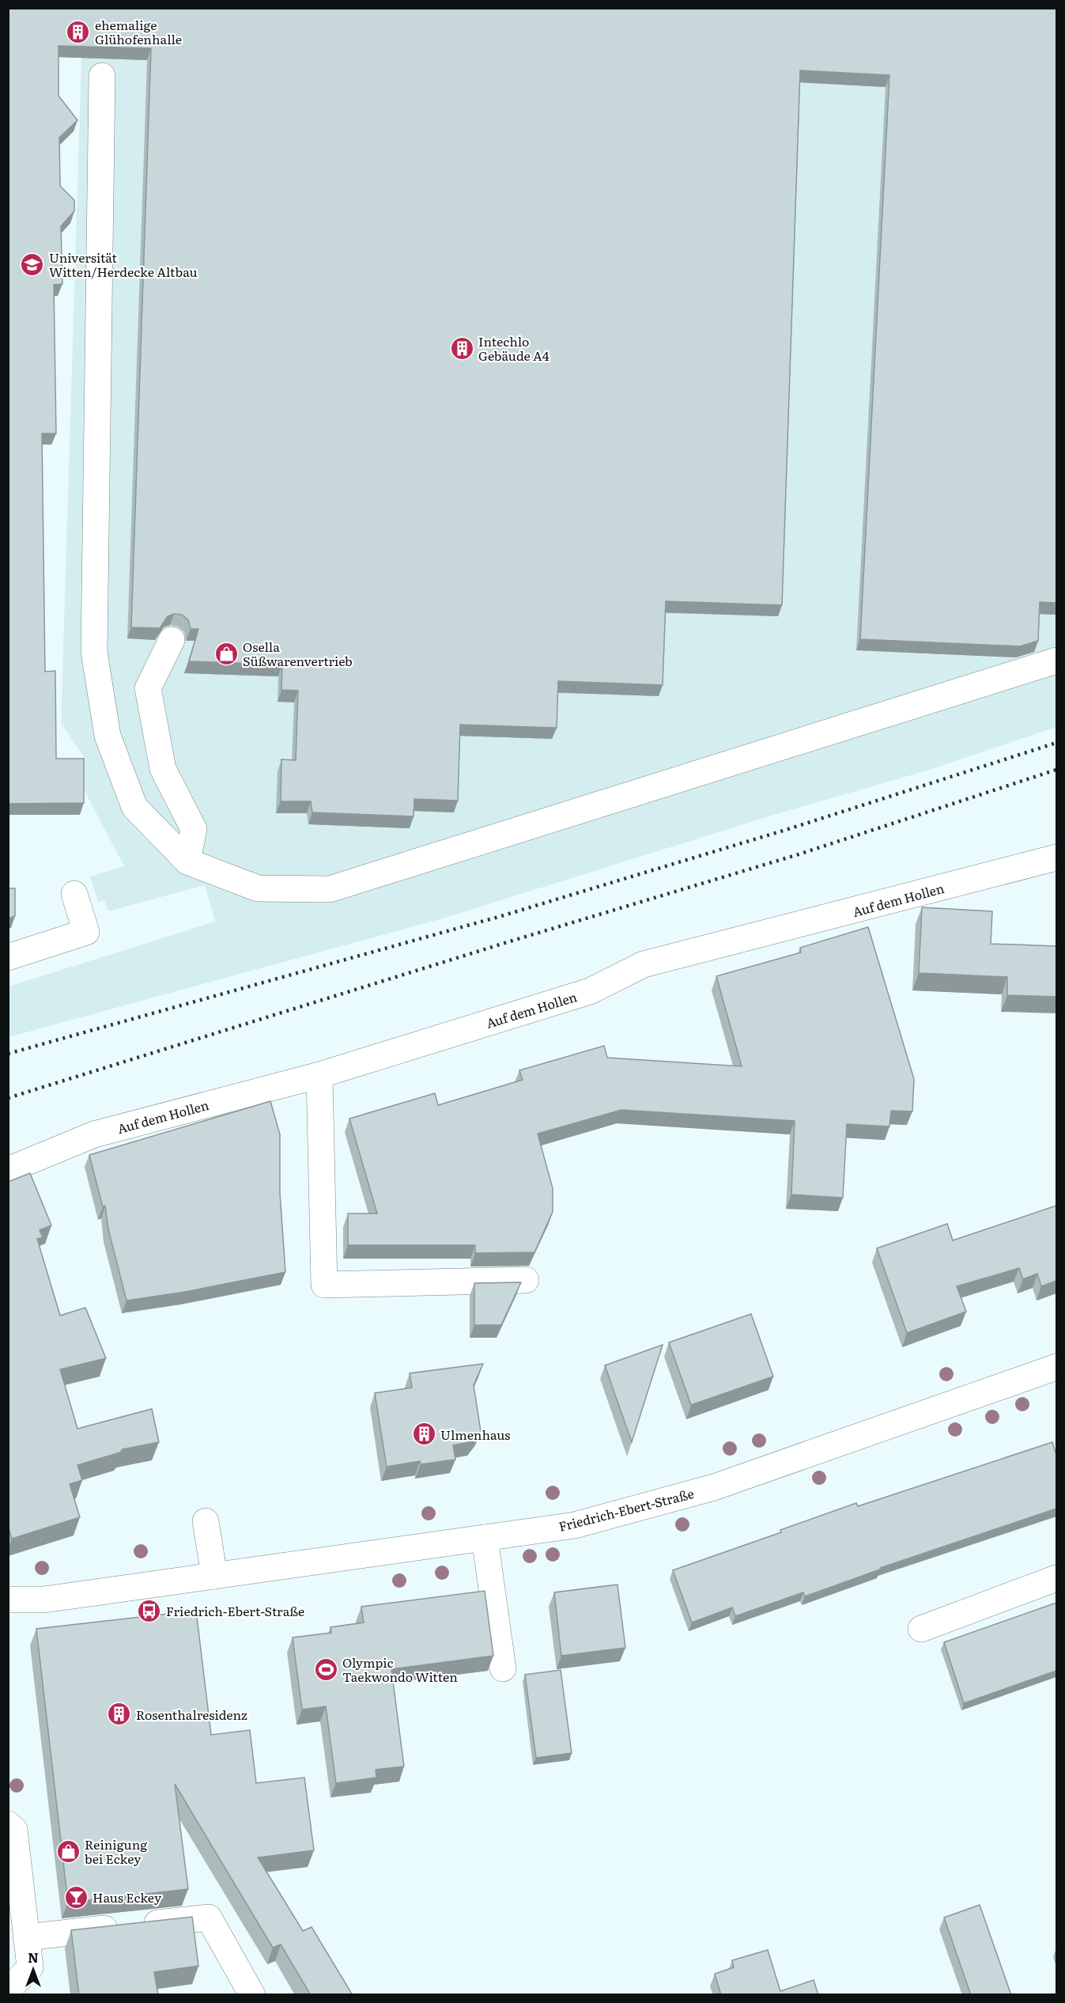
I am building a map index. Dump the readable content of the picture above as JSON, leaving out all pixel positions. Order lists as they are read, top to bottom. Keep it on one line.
{"streets":{"street":["Auf dem Hollen","Friedrich-Ebert-Straße"]},"places":{"building":["ehemalige Glühofenhalle","Intechlo Gebäude A4","Ulmenhaus","Rosenthalresidenz"],"school or university":["Universität Witten/Herdecke Altbau"],"shop":["Osella Süßwarenvertrieb","Reinigung bei Eckey"],"bus stop":["Friedrich-Ebert-Straße"],"sports":["Olympic Taekwondo Witten"],"bar":["Haus Eckey"]},"north":"top"}
